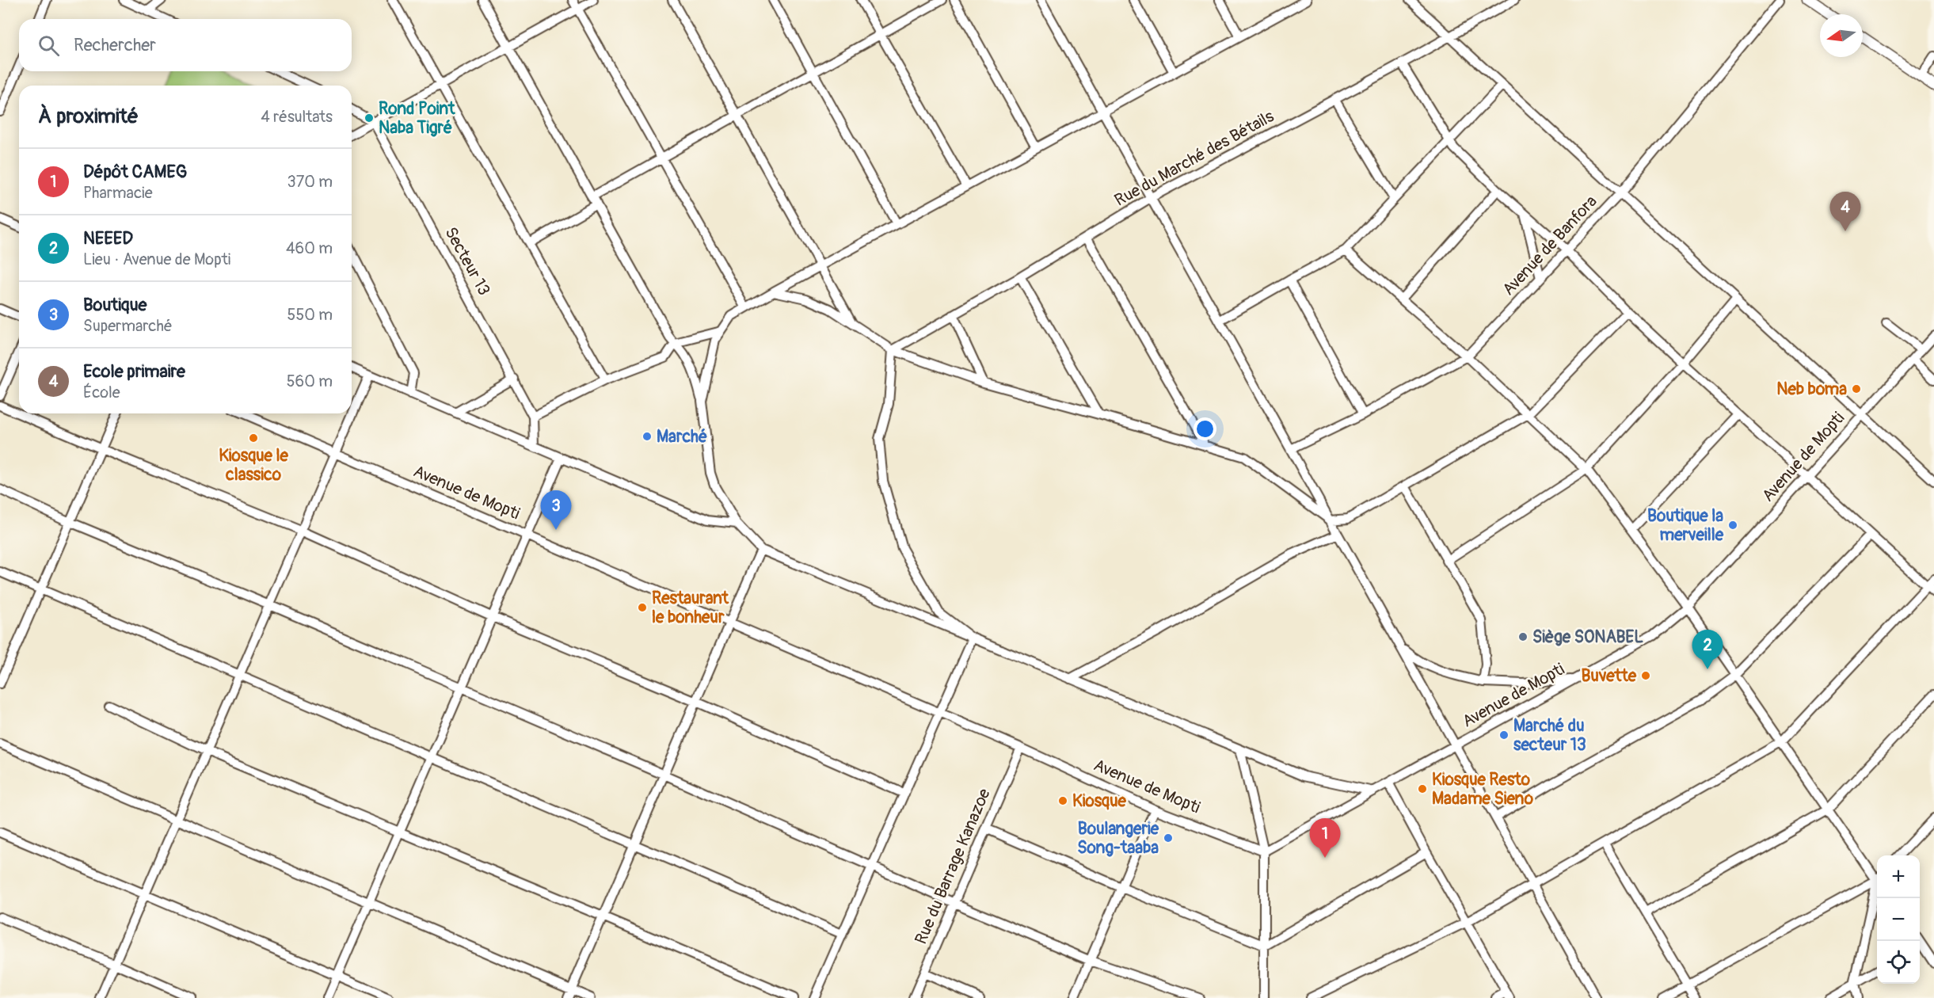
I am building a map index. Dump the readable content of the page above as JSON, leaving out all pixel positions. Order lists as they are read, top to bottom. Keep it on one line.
{"streets":{"street":["Rue du Marché des Bétails","Avenue de Banfora","Secteur 13","Avenue de Mopti","Rue du Barrage Kanazoe"]},"crossings":[["Avenue de Mopti","Rue du Barrage Kanazoe"]],"places":["Rond Point Naba Tigré","Neb boma","Marché","Kiosque le classico","Boutique la merveille","Restaurant le bonheur","Siège SONABEL","Buvette","Marché du secteur 13","Kiosque Resto Madame Sieno","Kiosque","Boulangerie Song-taaba"],"north":"left","page":{"search":"Rechercher","heading":["À proximité","4 résultats"],"list":[{"mark":"1","name":"Dépôt CAMEG","note":"Pharmacie","value":"370 m"},{"mark":"2","name":"NEEED","note":"Lieu · Avenue de Mopti","value":"460 m"},{"mark":"3","name":"Boutique","note":"Supermarché","value":"550 m"},{"mark":"4","name":"Ecole primaire","note":"École","value":"560 m"}],"pins":["4","3","2","1"],"map_buttons":["+","−"]}}
